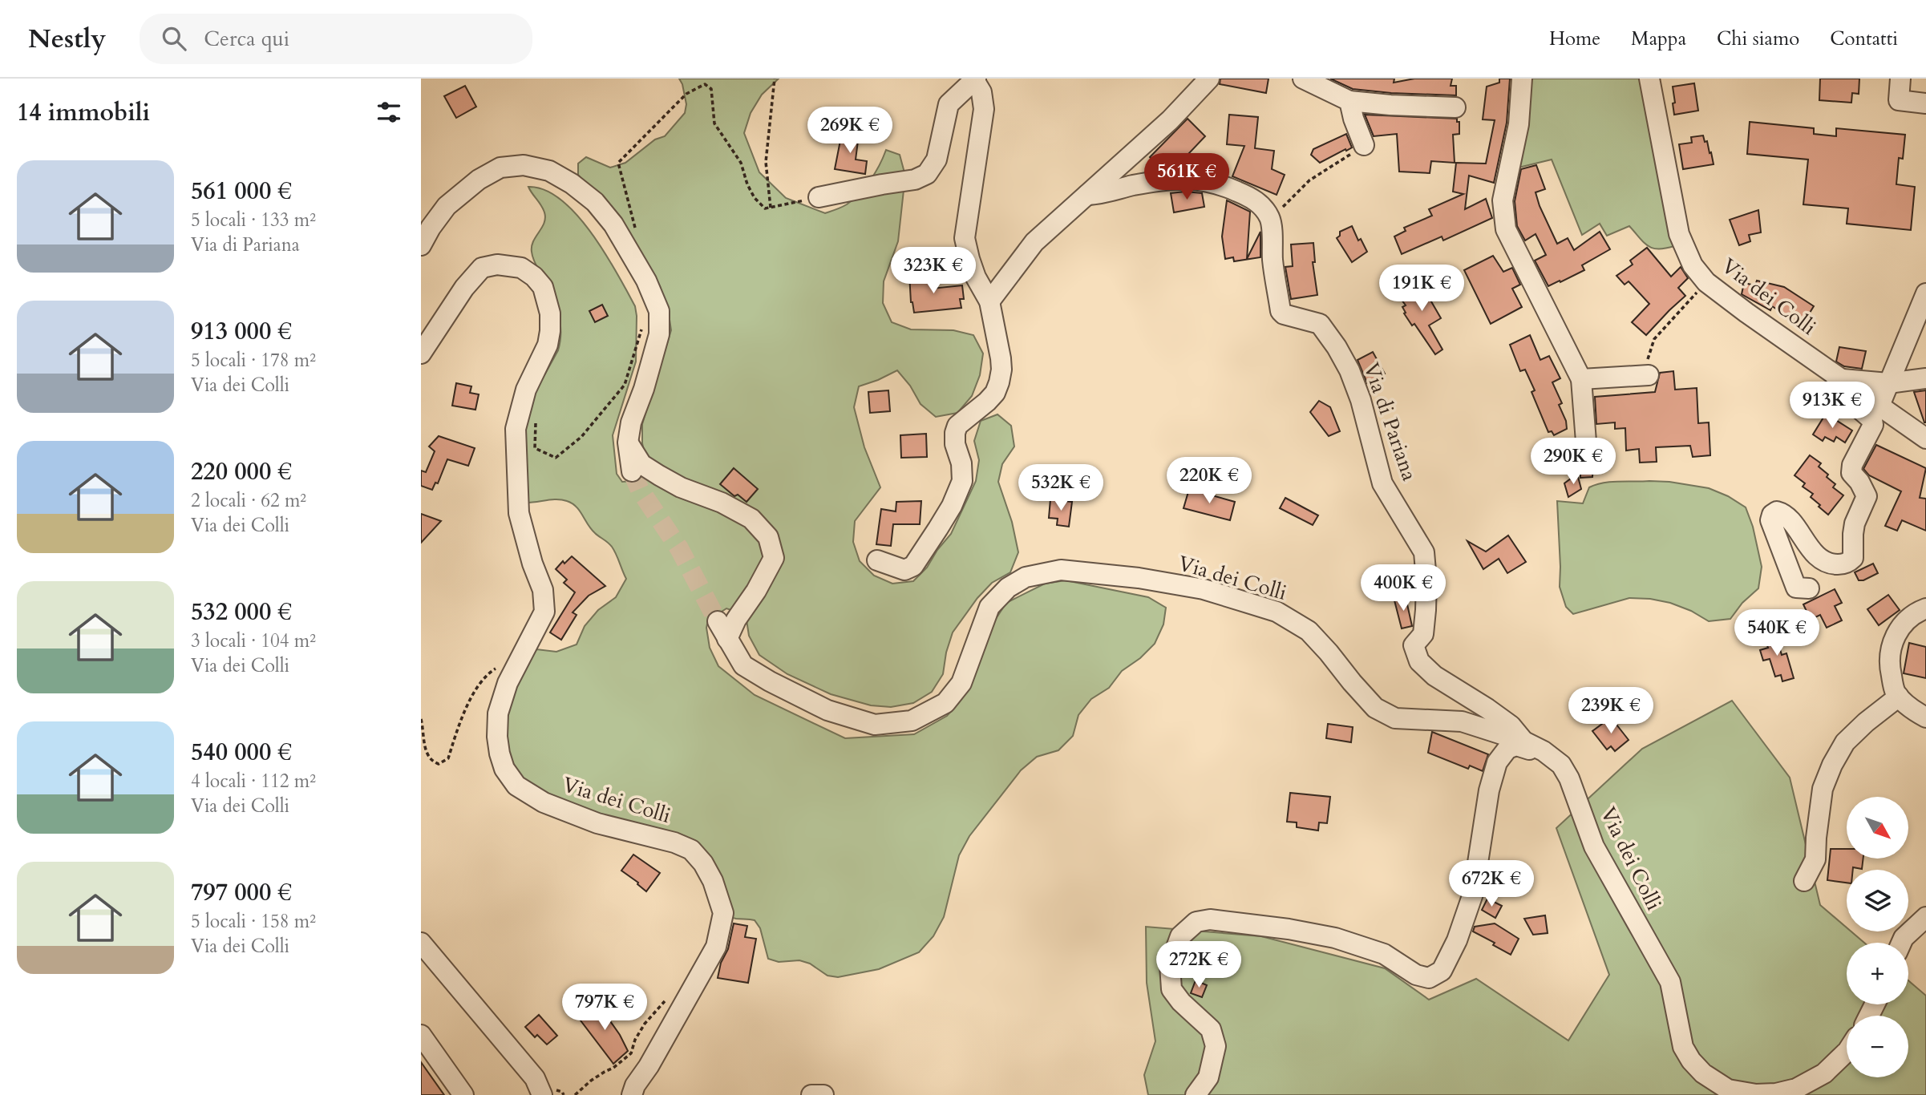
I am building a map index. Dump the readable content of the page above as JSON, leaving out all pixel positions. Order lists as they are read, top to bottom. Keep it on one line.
{"streets":{"street":["Via dei Colli","Via di Pariana"]},"crossings":[["Via dei Colli","Via di Pariana"]],"north":"bottom right","page":{"header":"Nestly","search":"Cerca qui","nav":["Home","Mappa","Chi siamo","Contatti"],"heading":"14 immobili","price":["269K €","561K €","323K €","191K €","913K €","290K €","220K €","532K €","400K €","540K €","239K €","672K €","272K €","797K €"],"list":[{"name":"561 000 €","note":"5 locali · 133 m² · Via di Pariana"},{"name":"913 000 €","note":"5 locali · 178 m² · Via dei Colli"},{"name":"220 000 €","note":"2 locali · 62 m² · Via dei Colli"},{"name":"532 000 €","note":"3 locali · 104 m² · Via dei Colli"},{"name":"540 000 €","note":"4 locali · 112 m² · Via dei Colli"},{"name":"797 000 €","note":"5 locali · 158 m² · Via dei Colli"}],"map_buttons":["+","−"]}}
